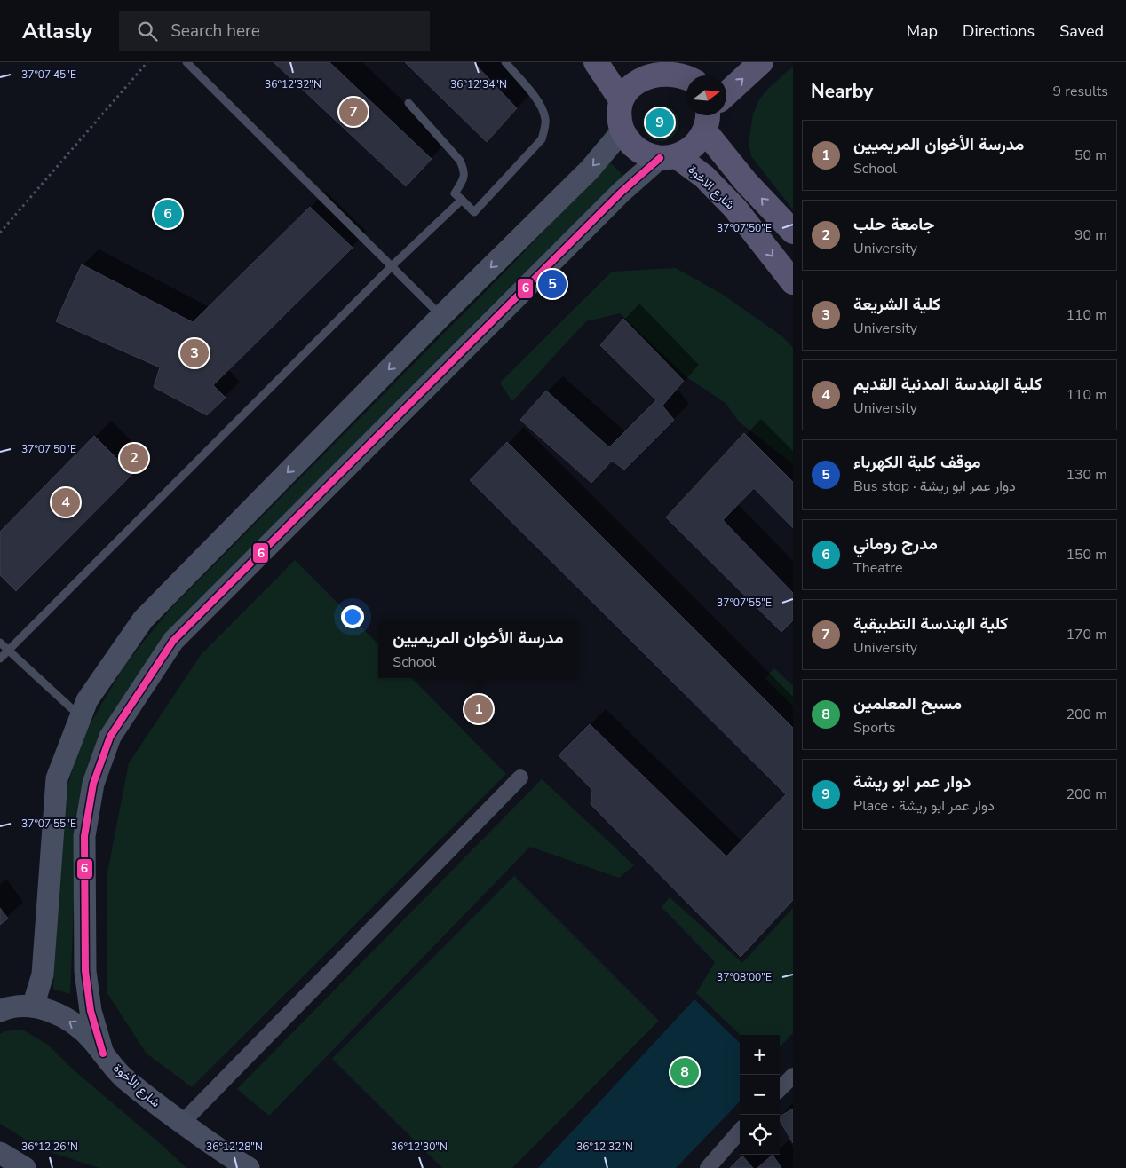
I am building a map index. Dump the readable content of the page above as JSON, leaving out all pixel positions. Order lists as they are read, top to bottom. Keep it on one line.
{"streets":{"main road":["شارع الاخوة","شارع الأخوة"]},"lines":["transit line 6"],"north":"right","page":{"header":"Atlasly","search":"Search here","nav":["Map","Directions","Saved"],"heading":["Nearby","9 results"],"pins":["7","9","6","5","3","2","4","1","8"],"list":[{"mark":"1","name":"مدرسة الأخوان المريميين","note":"School","value":"50 m"},{"mark":"2","name":"جامعة حلب","note":"University","value":"90 m"},{"mark":"3","name":"كلية الشريعة","note":"University","value":"110 m"},{"mark":"4","name":"كلية الهندسة المدنية القديم","note":"University","value":"110 m"},{"mark":"5","name":"موقف كلية الكهرباء","note":"Bus stop · دوار عمر ابو ريشة","value":"130 m"},{"mark":"6","name":"مدرج روماني","note":"Theatre","value":"150 m"},{"mark":"7","name":"كلية الهندسة التطبيقية","note":"University","value":"170 m"},{"mark":"8","name":"مسبح المعلمين","note":"Sports","value":"200 m"},{"mark":"9","name":"دوار عمر ابو ريشة","note":"Place · دوار عمر ابو ريشة","value":"200 m"}],"popup":["مدرسة الأخوان المريميين","School"],"map_buttons":["+","−"]},"coordinates":["37°07'45\"E","36°12'32\"N","36°12'34\"N","37°07'50\"E","37°07'55\"E","37°08'00\"E","36°12'26\"N","36°12'28\"N","36°12'30\"N"]}
